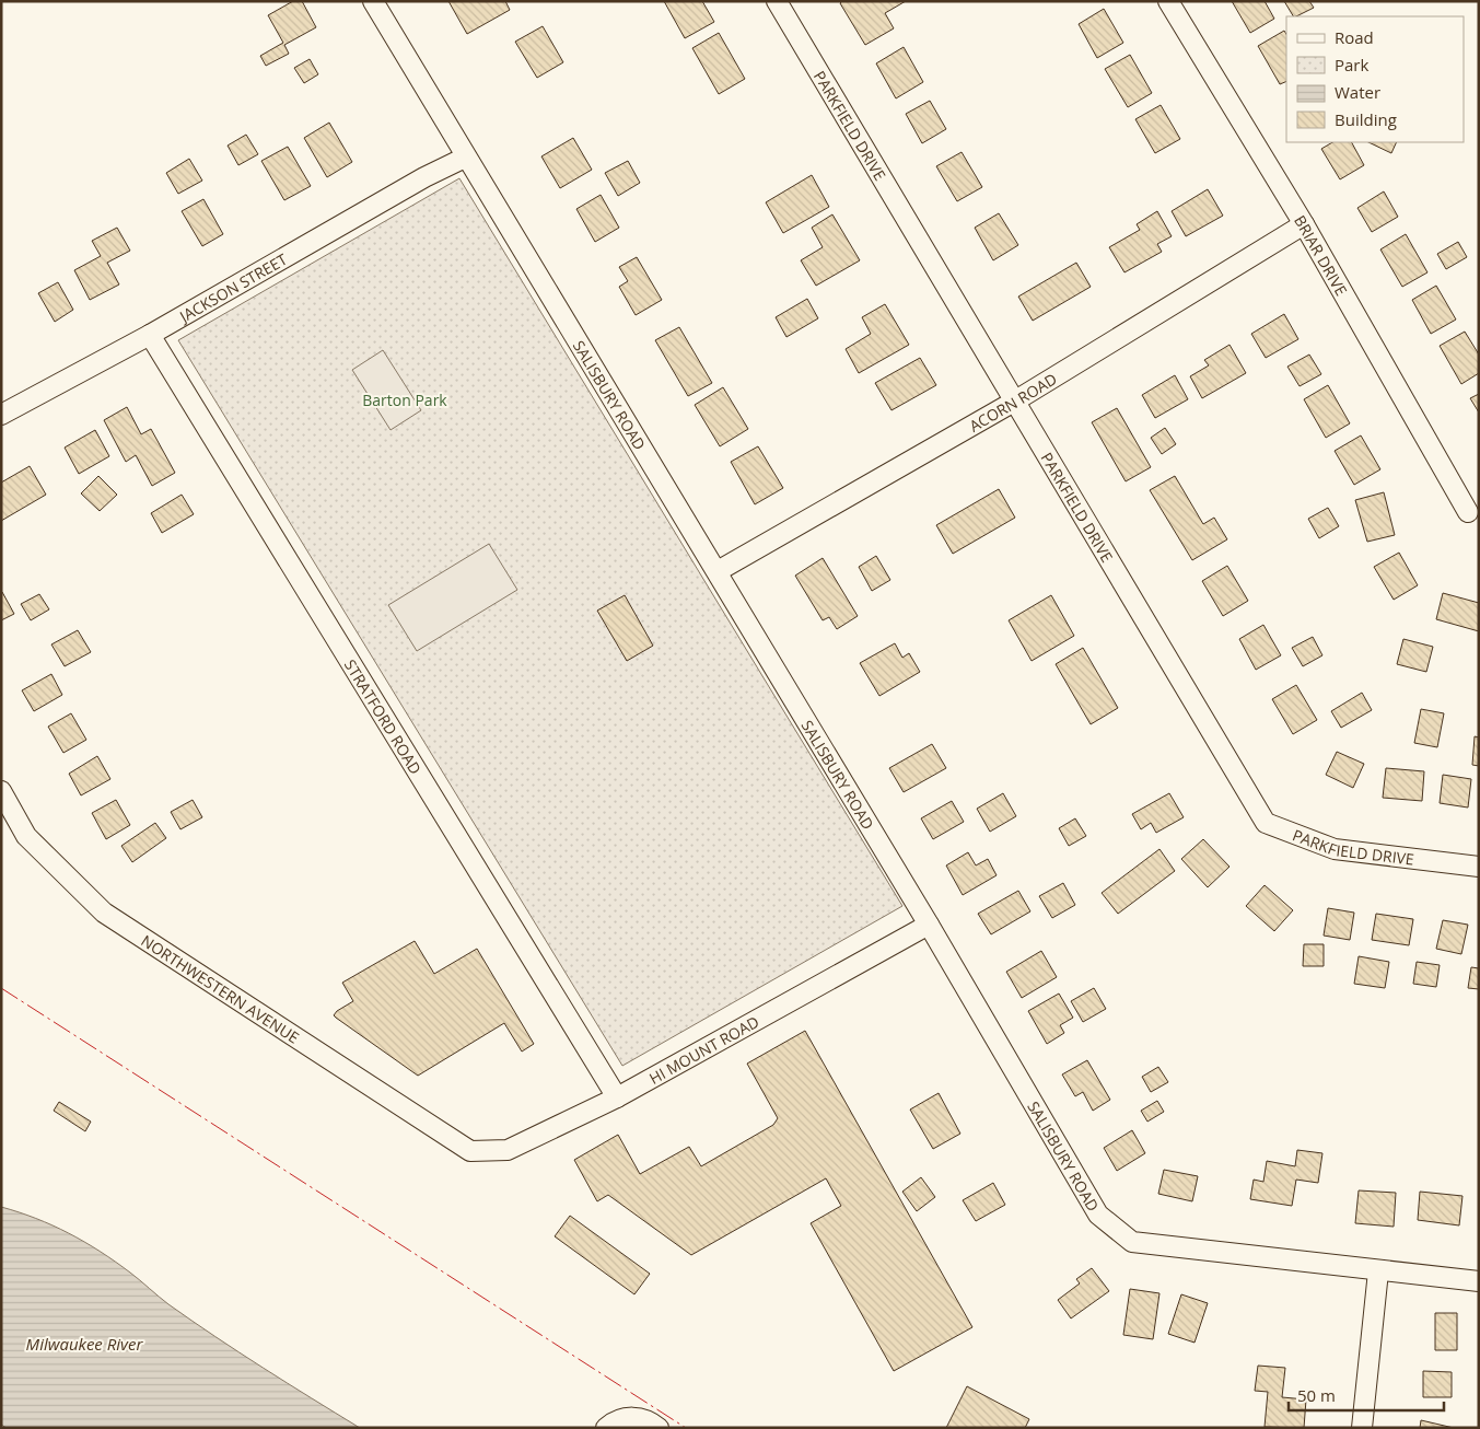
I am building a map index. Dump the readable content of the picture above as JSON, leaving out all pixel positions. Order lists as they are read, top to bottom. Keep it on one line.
{"streets":{"street":["PARKFIELD DRIVE","BRIAR DRIVE","JACKSON STREET","SALISBURY ROAD","ACORN ROAD","STRATFORD ROAD","NORTHWESTERN AVENUE","HI MOUNT ROAD"]},"crossings":[["PARKFIELD DRIVE","ACORN ROAD"],["BRIAR DRIVE","ACORN ROAD"],["JACKSON STREET","SALISBURY ROAD"],["JACKSON STREET","STRATFORD ROAD"],["SALISBURY ROAD","ACORN ROAD"],["SALISBURY ROAD","HI MOUNT ROAD"],["STRATFORD ROAD","HI MOUNT ROAD"],["NORTHWESTERN AVENUE","HI MOUNT ROAD"]],"water":["Milwaukee River"],"parks":["Barton Park"],"legend":["Road","Park","Water","Building"],"scale_bar":"50 m"}
